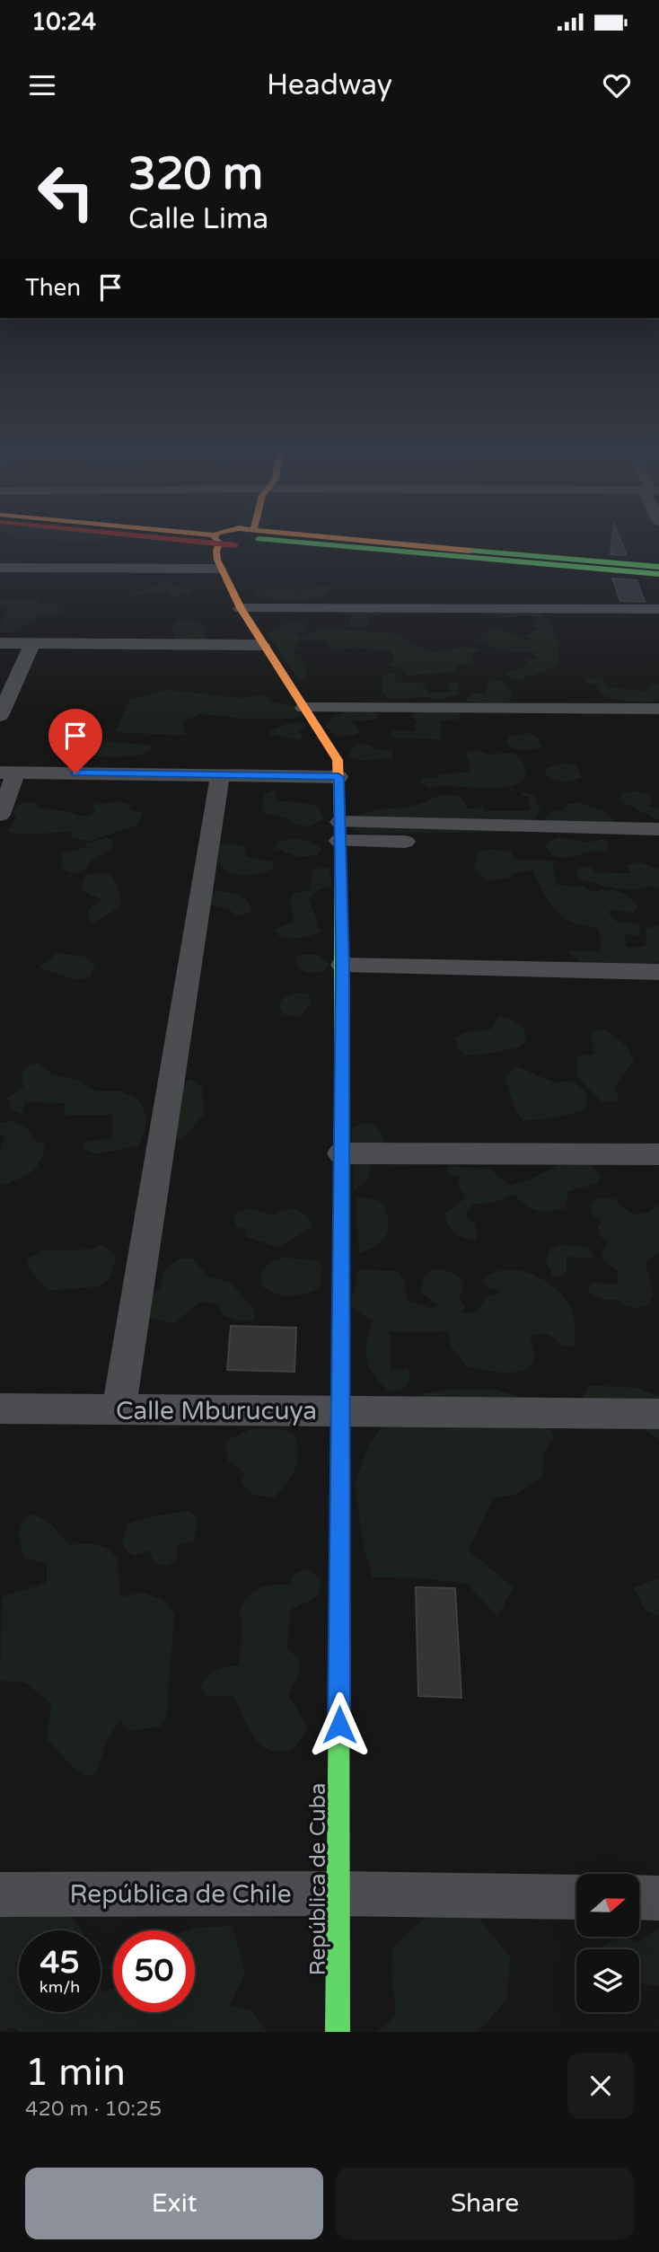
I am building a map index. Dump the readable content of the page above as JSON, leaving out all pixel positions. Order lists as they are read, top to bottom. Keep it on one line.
{"streets":{"main road":["República de Cuba"],"street":["Calle Mburucuya","República de Chile"]},"crossings":[["Calle Mburucuya","República de Cuba"],["República de Cuba","República de Chile"]],"north":"right","page":{"status":"10:24","header":"Headway","turn":["320 m","Calle Lima"],"then":"Then","speed":"45 km/h","limit":"50","heading":["1 min","420 m · 10:25"],"buttons":["Exit","Share"]}}
